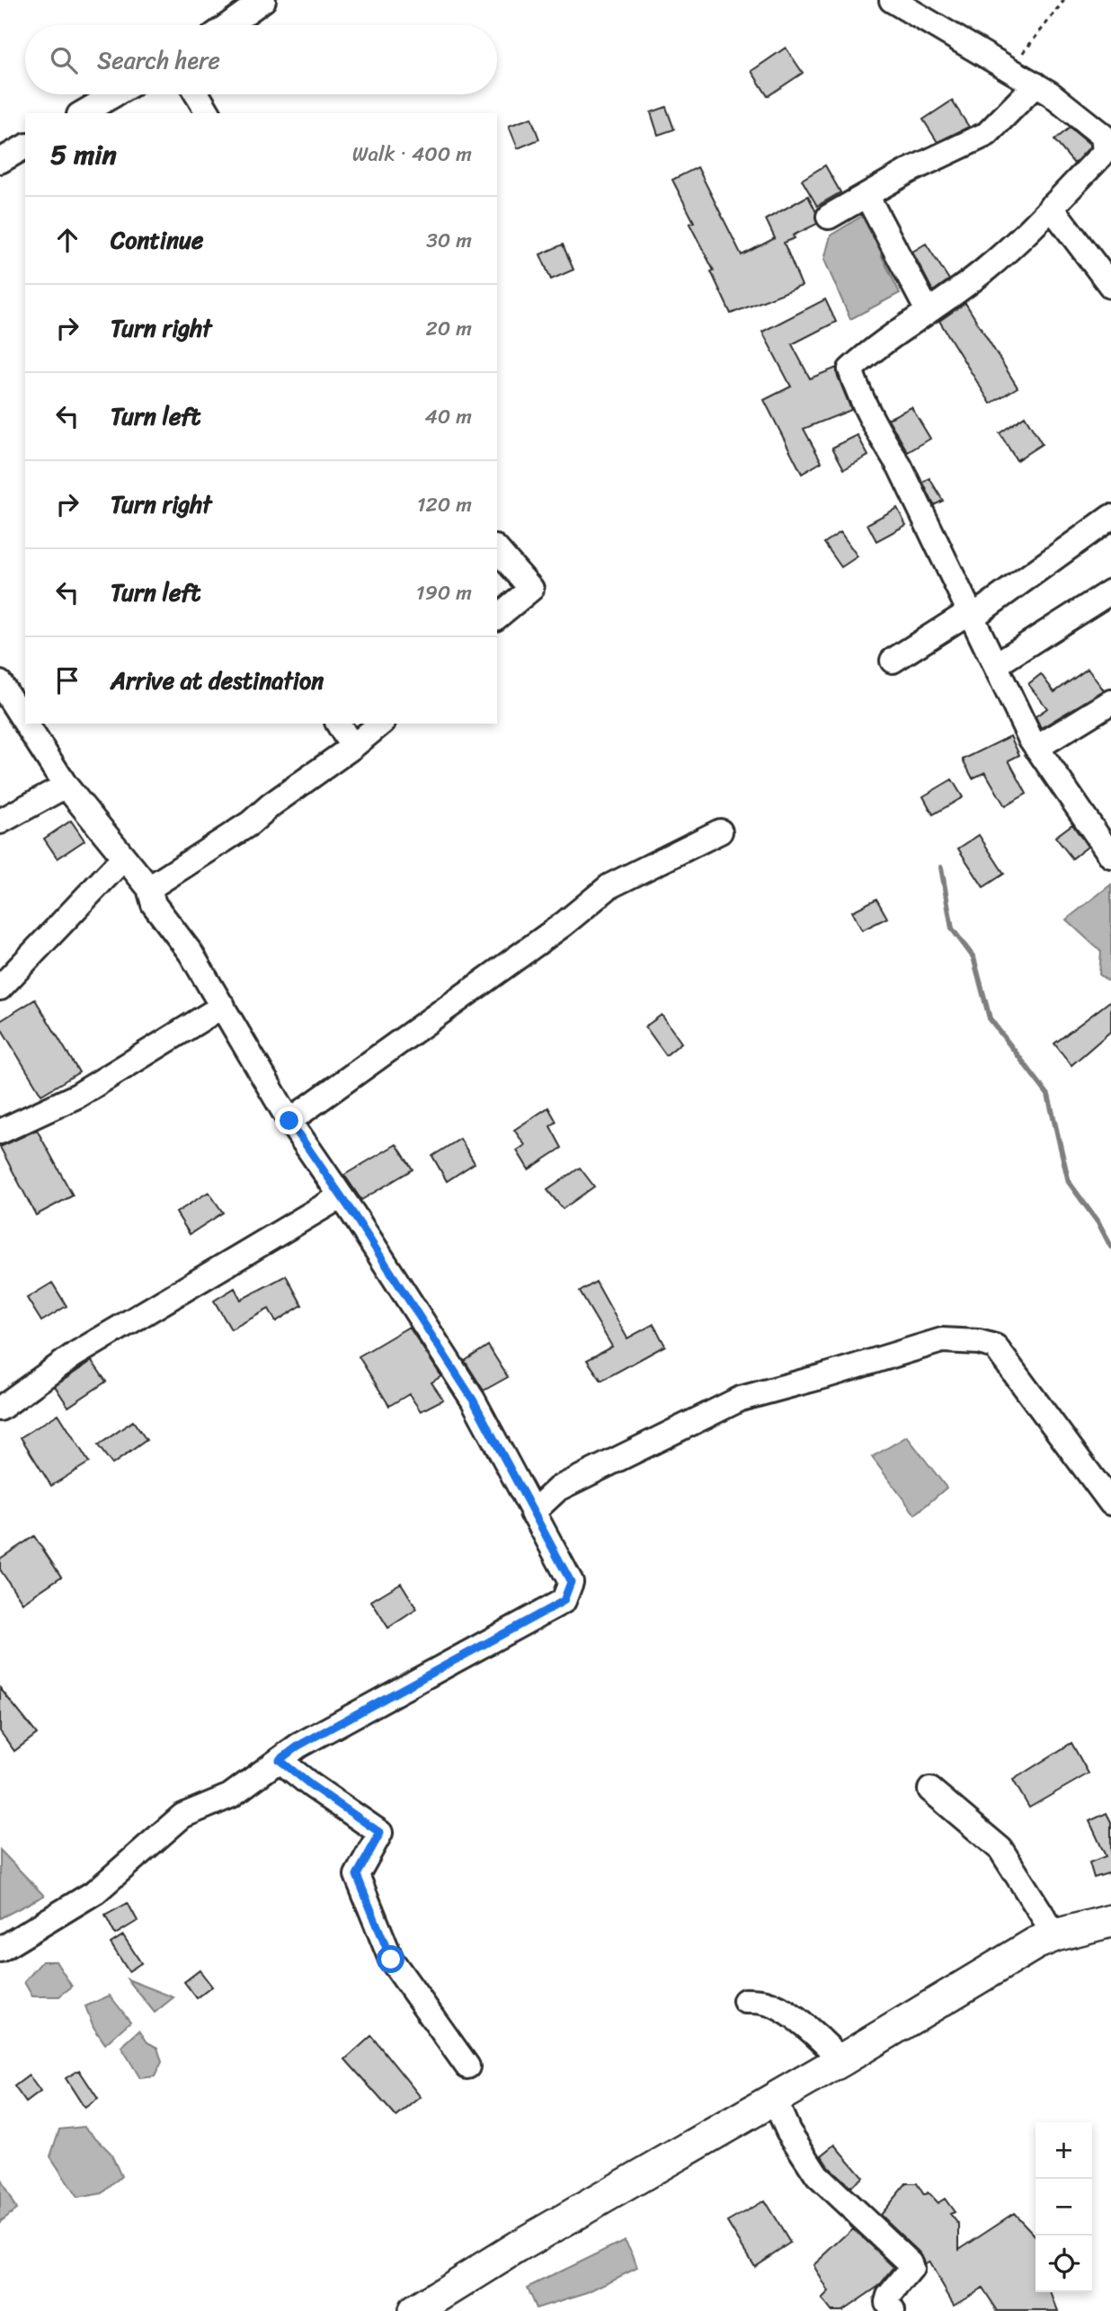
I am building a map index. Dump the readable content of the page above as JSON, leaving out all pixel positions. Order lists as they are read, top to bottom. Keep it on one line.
{"page":{"search":"Search here","heading":["5 min","Walk · 400 m"],"list":[["Continue","30 m"],["Turn right","20 m"],["Turn left","40 m"],["Turn right","120 m"],["Turn left","190 m"],"Arrive at destination"],"map_buttons":["+","−"]}}
